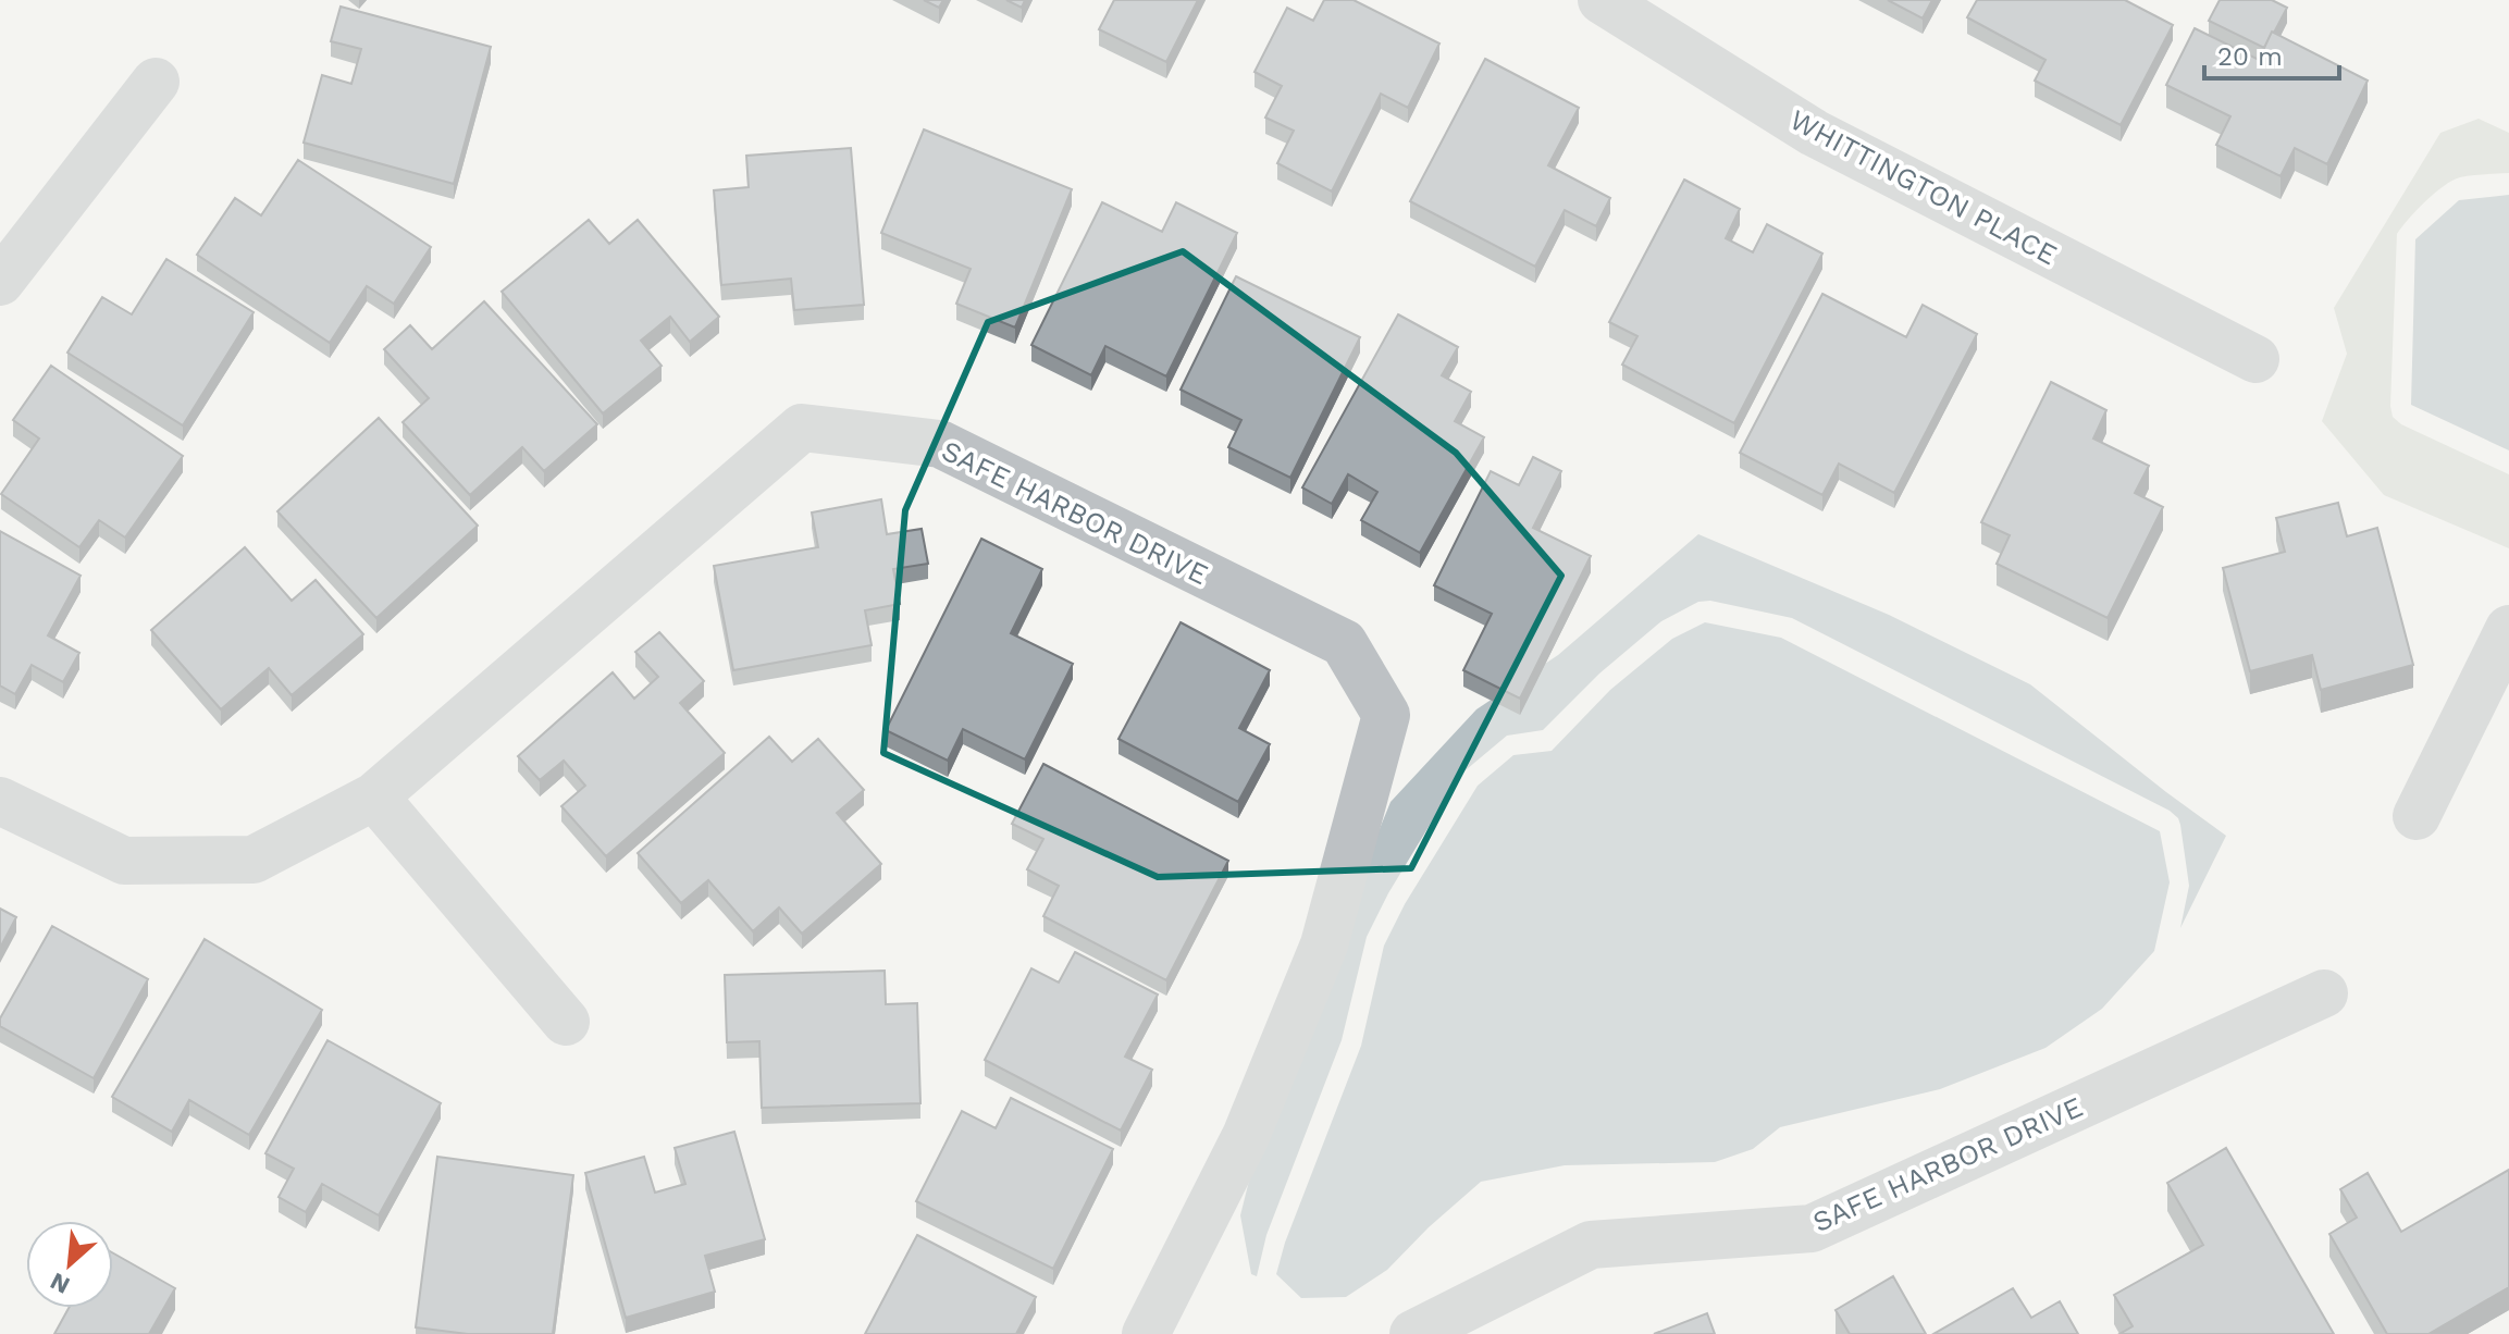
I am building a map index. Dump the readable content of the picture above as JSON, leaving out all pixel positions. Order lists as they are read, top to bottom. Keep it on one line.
{"streets":{"street":["WHITTINGTON PLACE","SAFE HARBOR DRIVE"]},"scale_bar":"20 m","north":"bottom left"}
